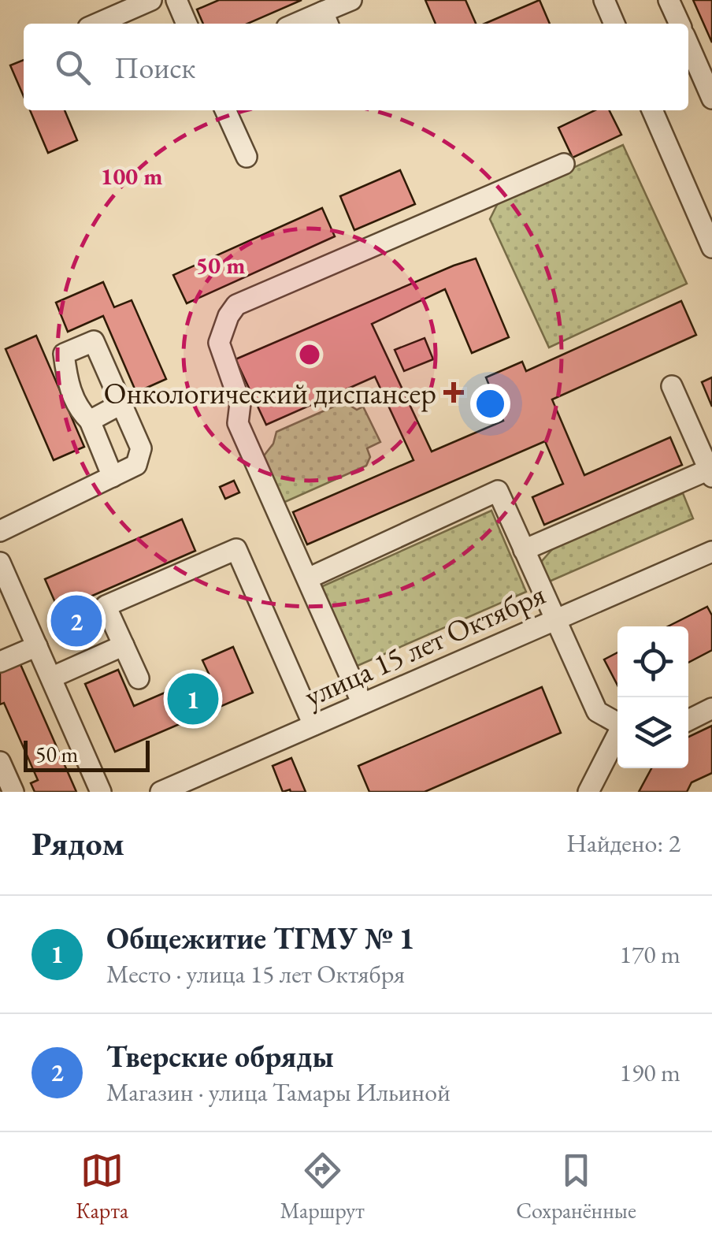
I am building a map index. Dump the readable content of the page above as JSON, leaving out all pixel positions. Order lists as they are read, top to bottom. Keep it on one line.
{"streets":{"street":["улица 15 лет Октября"]},"places":{"health":["Онкологический диспансер"]},"scale_bar":"50 m","page":{"search":"Поиск","pins":["2","1"],"scale":"50 m","heading":["Рядом","Найдено: 2"],"list":[{"mark":"1","name":"Общежитие ТГМУ № 1","note":"Место · улица 15 лет Октября","value":"170 m"},{"mark":"2","name":"Тверские обряды","note":"Магазин · улица Тамары Ильиной","value":"190 m"}],"nav":["Карта","Маршрут","Сохранённые"]},"rings":["100 m","50 m"]}
